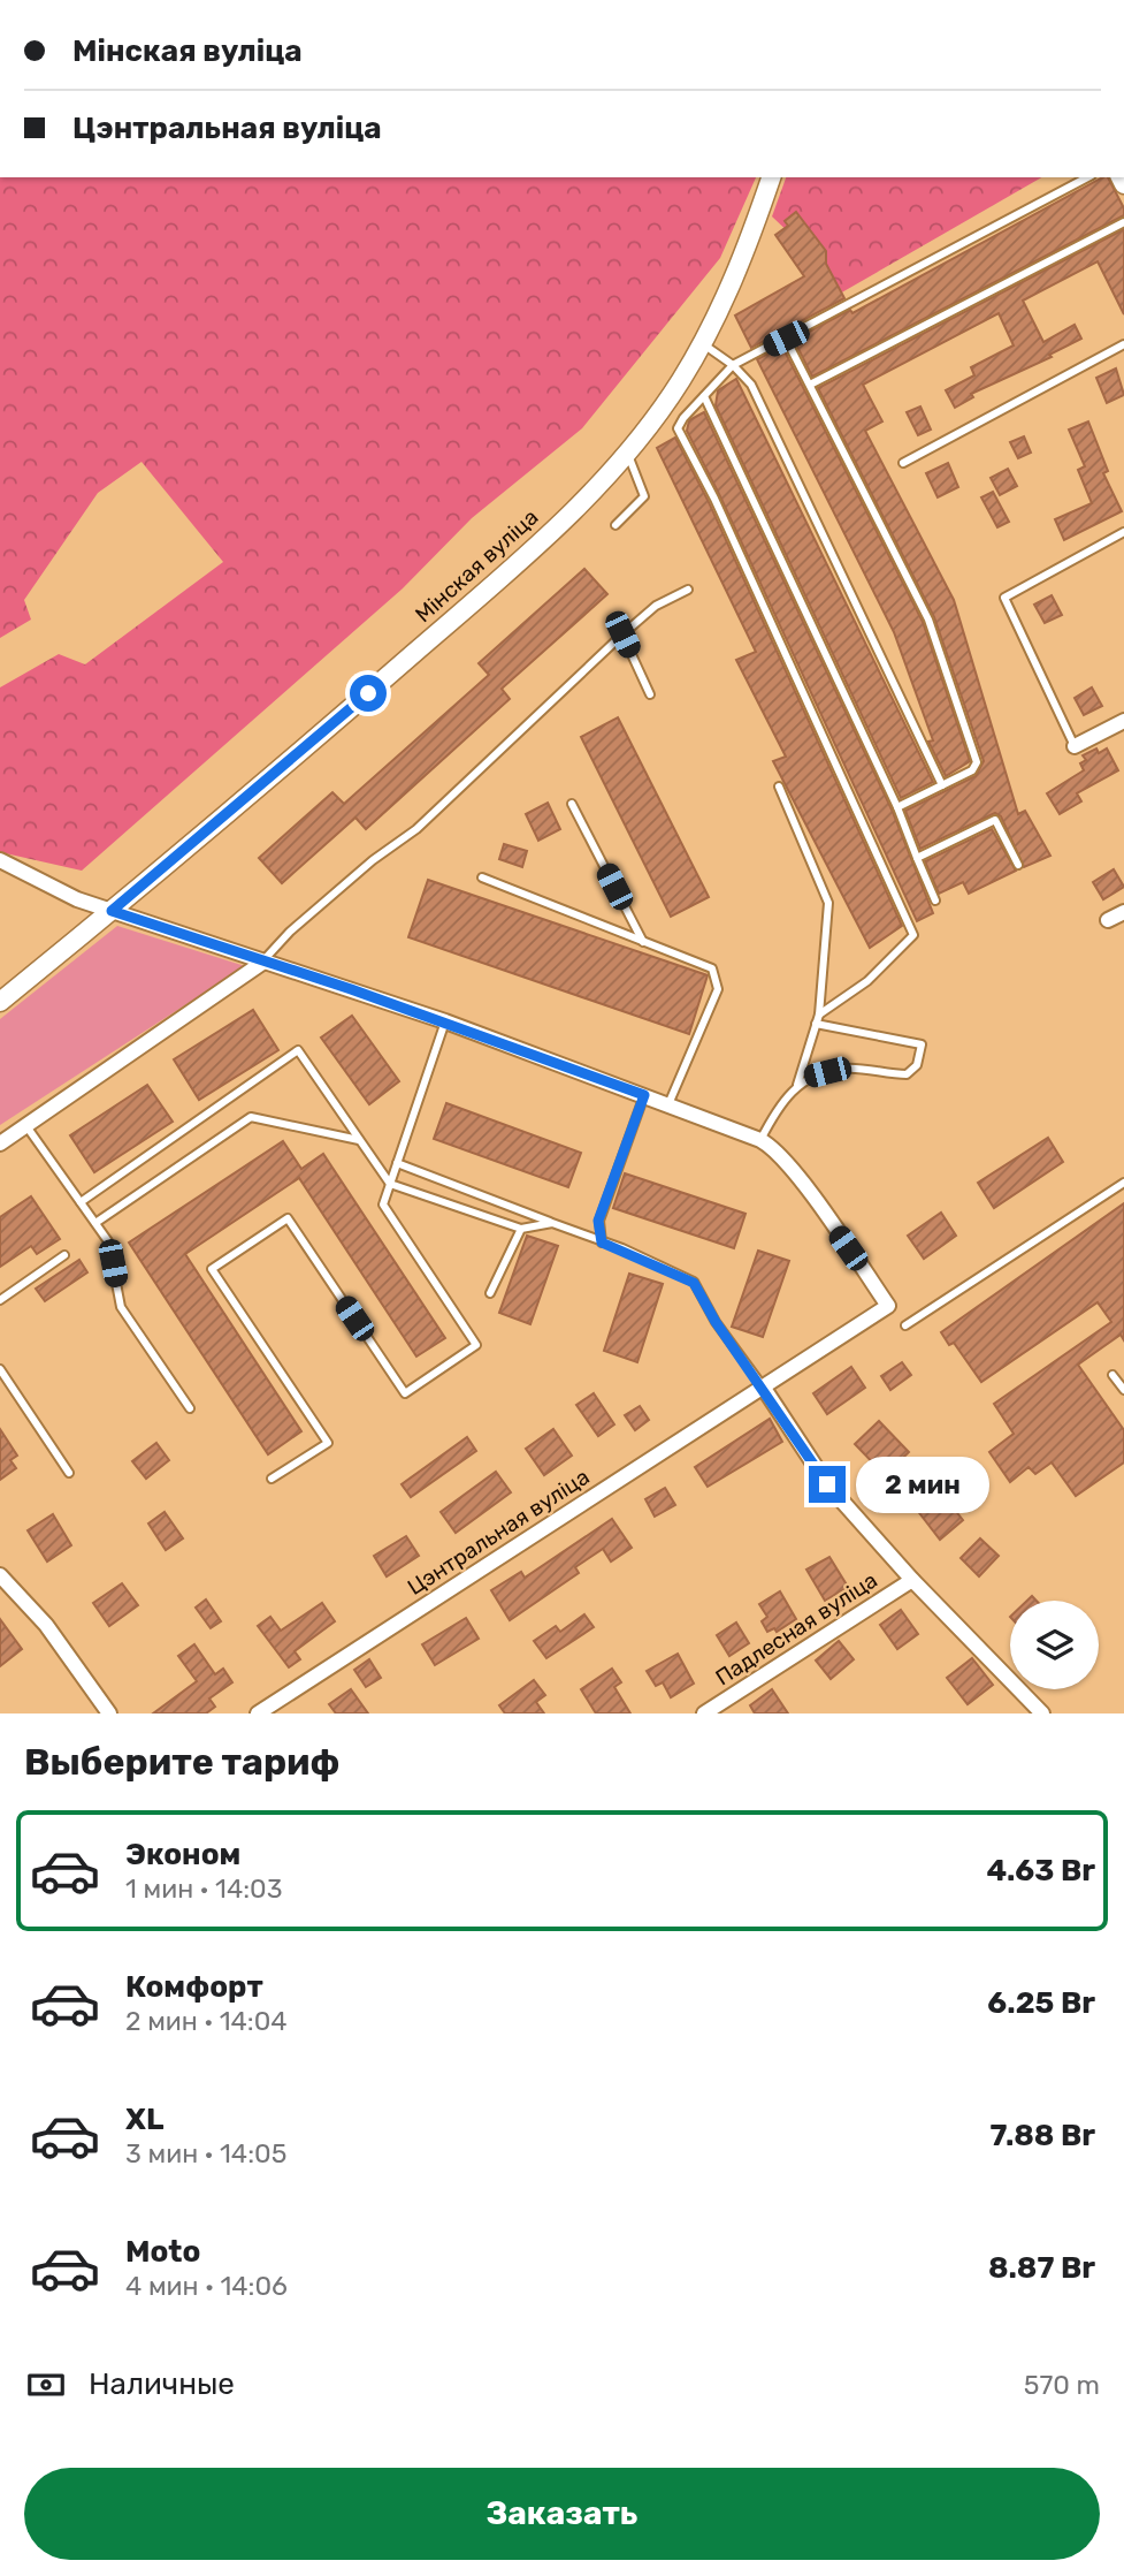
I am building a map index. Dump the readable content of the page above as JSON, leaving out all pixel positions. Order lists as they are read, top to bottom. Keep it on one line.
{"streets":{"main road":["Мінская вуліца"],"street":["Цэнтральная вуліца","Падлесная вуліца"]},"page":{"banner":["Мінская вуліца","Цэнтральная вуліца"],"bubble":"2 мин","heading":"Выберите тариф","list":[{"name":"Эконом","note":"1 мин · 14:03","value":"4.63 Br"},{"name":"Комфорт","note":"2 мин · 14:04","value":"6.25 Br"},{"name":"XL","note":"3 мин · 14:05","value":"7.88 Br"},{"name":"Moto","note":"4 мин · 14:06","value":"8.87 Br"}],"pay":["Наличные","570 m"],"buttons":"Заказать"}}
